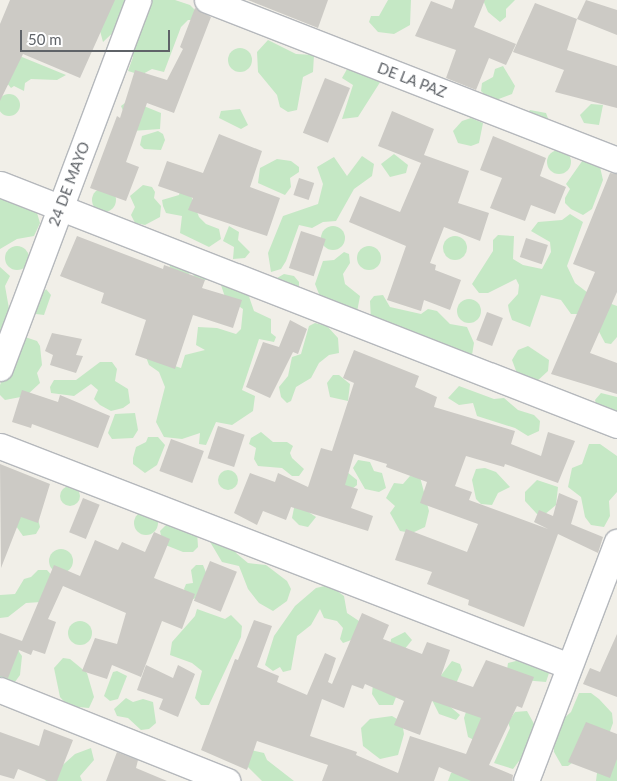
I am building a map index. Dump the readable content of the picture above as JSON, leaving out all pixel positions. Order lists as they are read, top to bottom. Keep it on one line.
{"streets":{"street":["DE LA PAZ","24 DE MAYO"]},"scale_bar":"50 m"}
